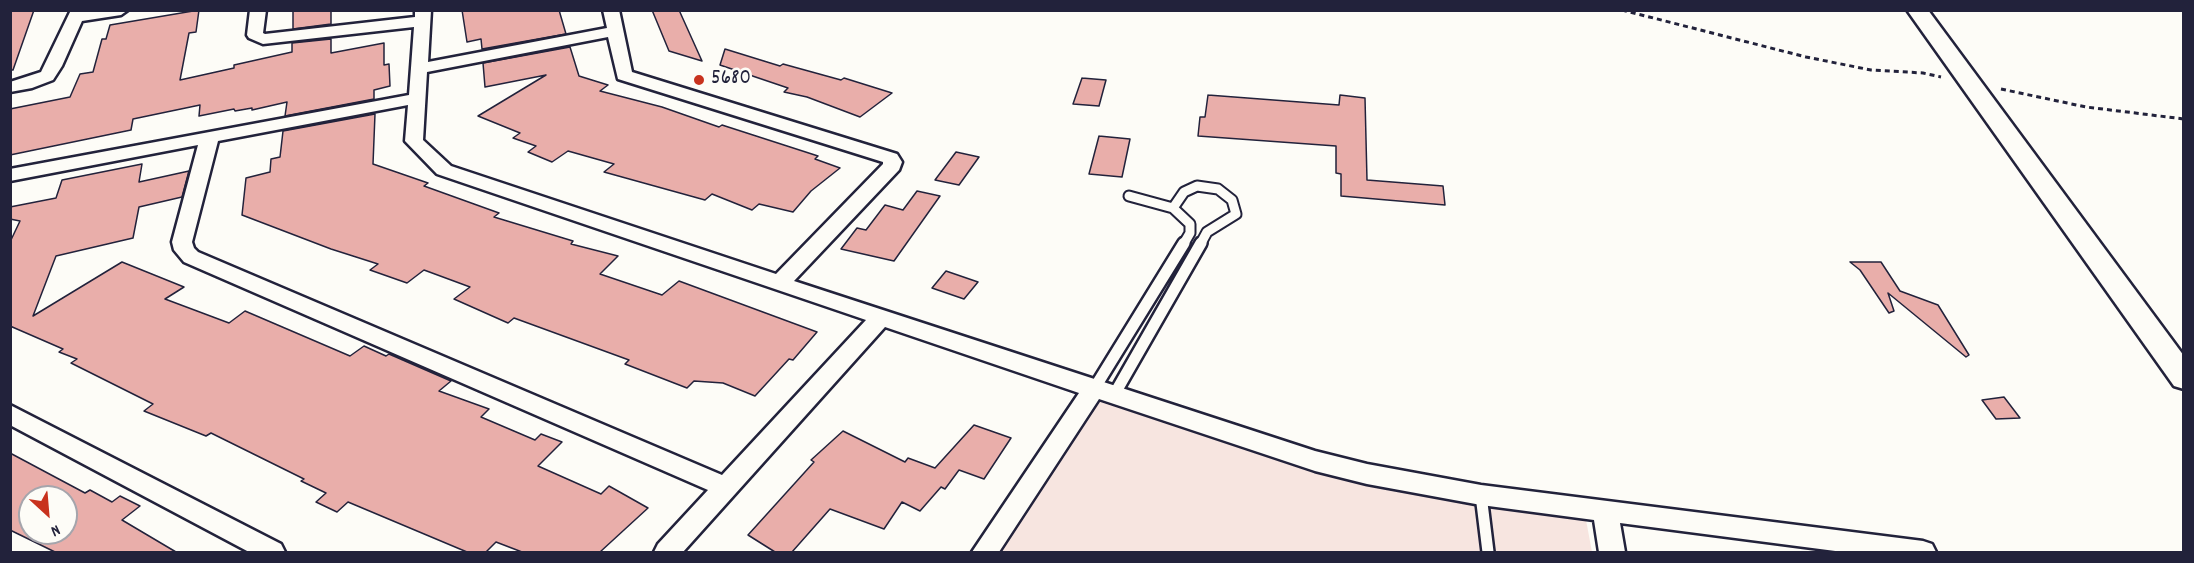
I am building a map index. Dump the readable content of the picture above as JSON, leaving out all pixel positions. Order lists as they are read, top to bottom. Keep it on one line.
{"places":["5680"],"north":"bottom right"}
